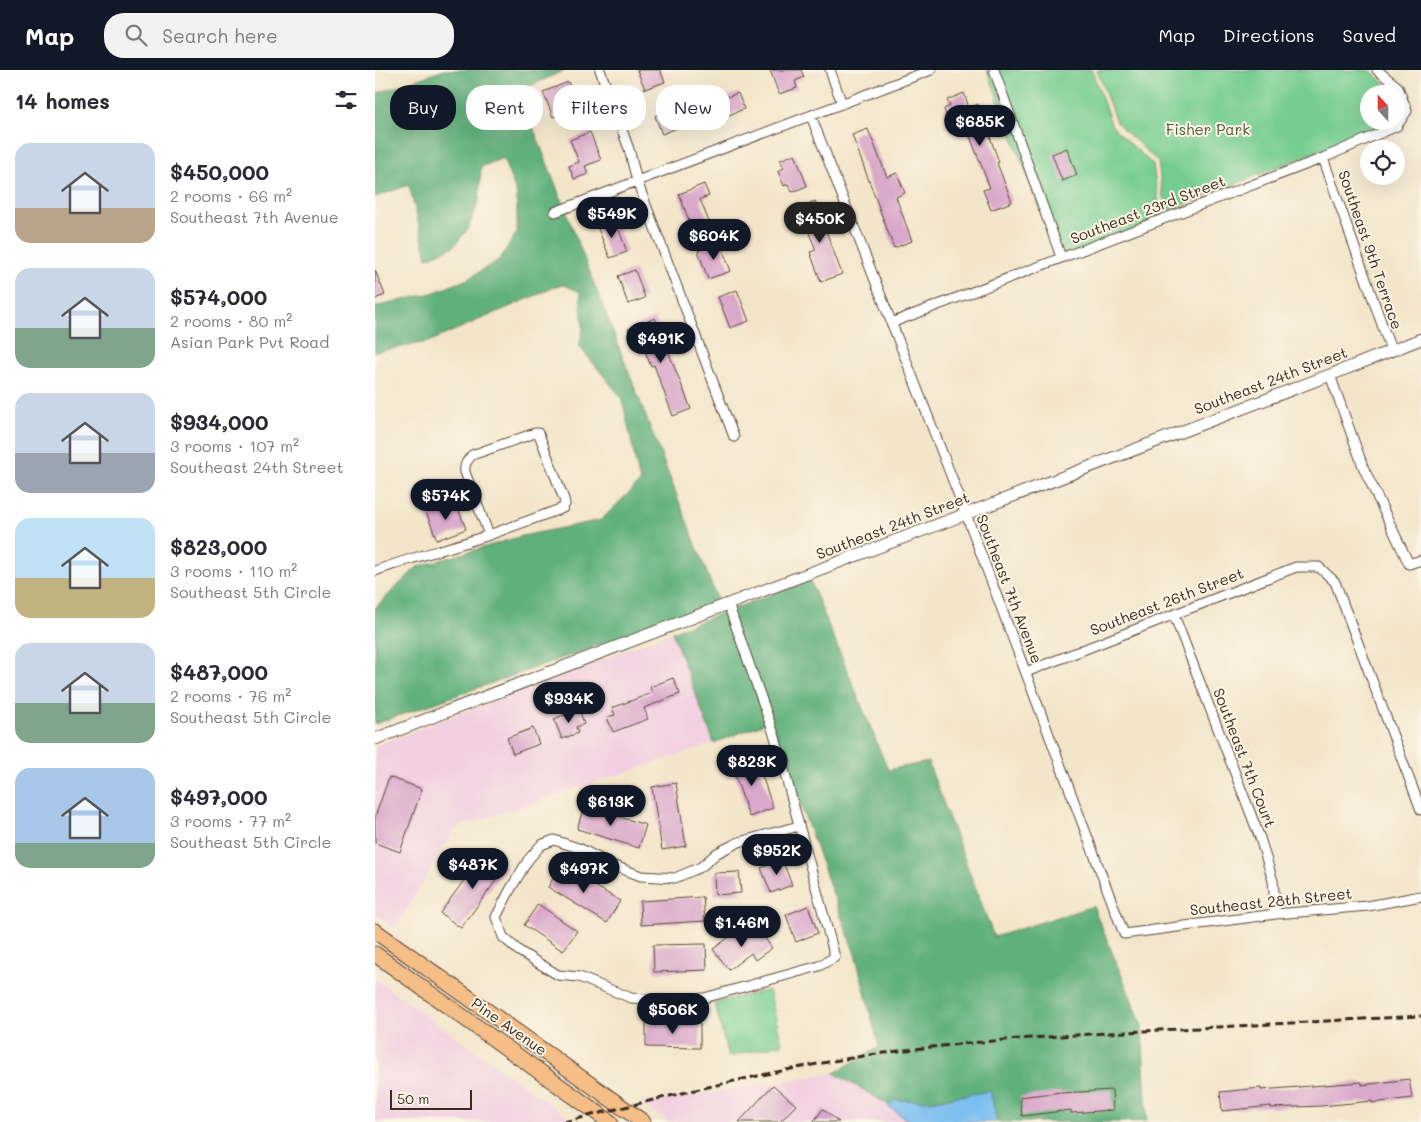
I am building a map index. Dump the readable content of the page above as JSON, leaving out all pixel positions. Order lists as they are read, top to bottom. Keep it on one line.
{"streets":{"highway":["Pine Avenue"],"street":["Southeast 23rd Street","Southeast 9th Terrace","Southeast 24th Street","Southeast 7th Avenue","Southeast 26th Street","Southeast 7th Court","Southeast 28th Street"]},"crossings":[["Southeast 23rd Street","Southeast 9th Terrace"],["Southeast 23rd Street","Southeast 7th Avenue"],["Southeast 9th Terrace","Southeast 24th Street"],["Southeast 24th Street","Southeast 7th Avenue"],["Southeast 7th Avenue","Southeast 26th Street"],["Southeast 7th Avenue","Southeast 28th Street"],["Southeast 26th Street","Southeast 7th Court"],["Southeast 7th Court","Southeast 28th Street"]],"parks":["Fisher Park"],"scale_bar":"50 m","north":"top","page":{"header":"Map","search":"Search here","nav":["Map","Directions","Saved"],"heading":"14 homes","chip":["Buy","Rent","Filters","New"],"price":["$685K","$549K","$450K","$604K","$491K","$574K","$934K","$823K","$613K","$952K","$487K","$497K","$1.46M","$506K"],"list":[{"name":"$450,000","note":"2 rooms · 66 m² · Southeast 7th Avenue"},{"name":"$574,000","note":"2 rooms · 80 m² · Asian Park Pvt Road"},{"name":"$934,000","note":"3 rooms · 107 m² · Southeast 24th Street"},{"name":"$823,000","note":"3 rooms · 110 m² · Southeast 5th Circle"},{"name":"$487,000","note":"2 rooms · 76 m² · Southeast 5th Circle"},{"name":"$497,000","note":"3 rooms · 77 m² · Southeast 5th Circle"}],"scale":"50 m"}}
